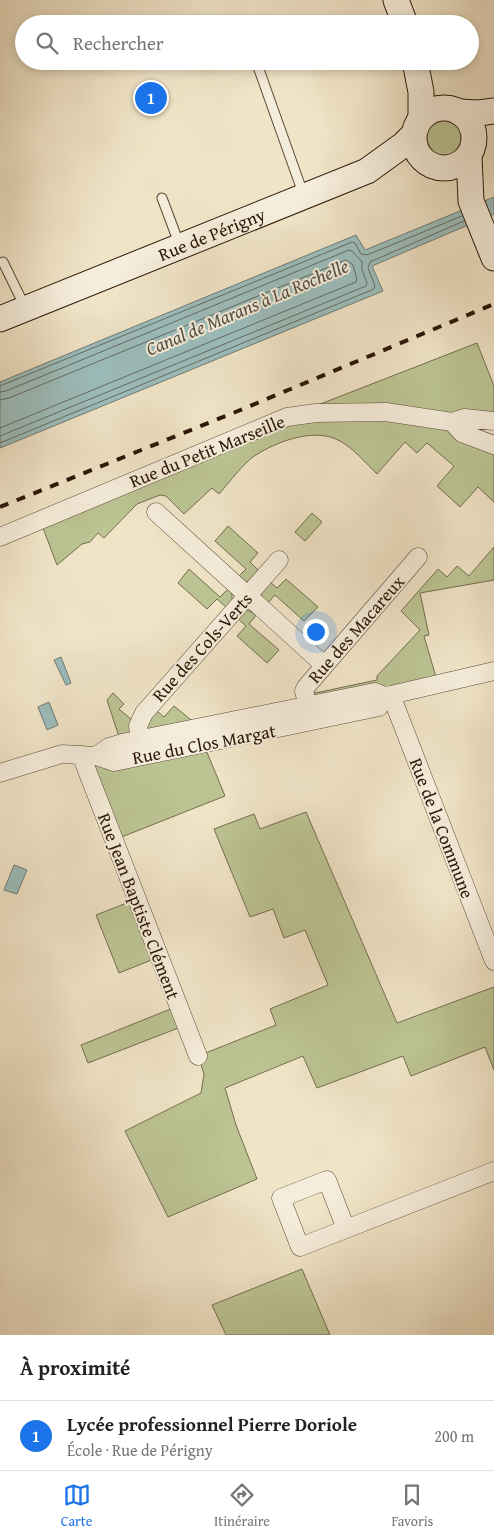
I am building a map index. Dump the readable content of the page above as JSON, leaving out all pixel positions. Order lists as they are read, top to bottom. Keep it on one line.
{"streets":{"street":["Rue de Périgny","Rue du Petit Marseille","Rue des Macareux","Rue des Cols-Verts","Rue du Clos Margat","Rue de la Commune","Rue Jean Baptiste Clément"]},"crossings":[["Rue des Macareux","Rue du Clos Margat"],["Rue des Cols-Verts","Rue du Clos Margat"],["Rue du Clos Margat","Rue de la Commune"],["Rue du Clos Margat","Rue Jean Baptiste Clément"]],"water":["Canal de Marans à La Rochelle"],"page":{"search":"Rechercher","pins":"1","heading":"À proximité","list":[{"mark":"1","name":"Lycée professionnel Pierre Doriole","note":"École · Rue de Périgny","value":"200 m"}],"nav":["Carte","Itinéraire","Favoris"]}}
